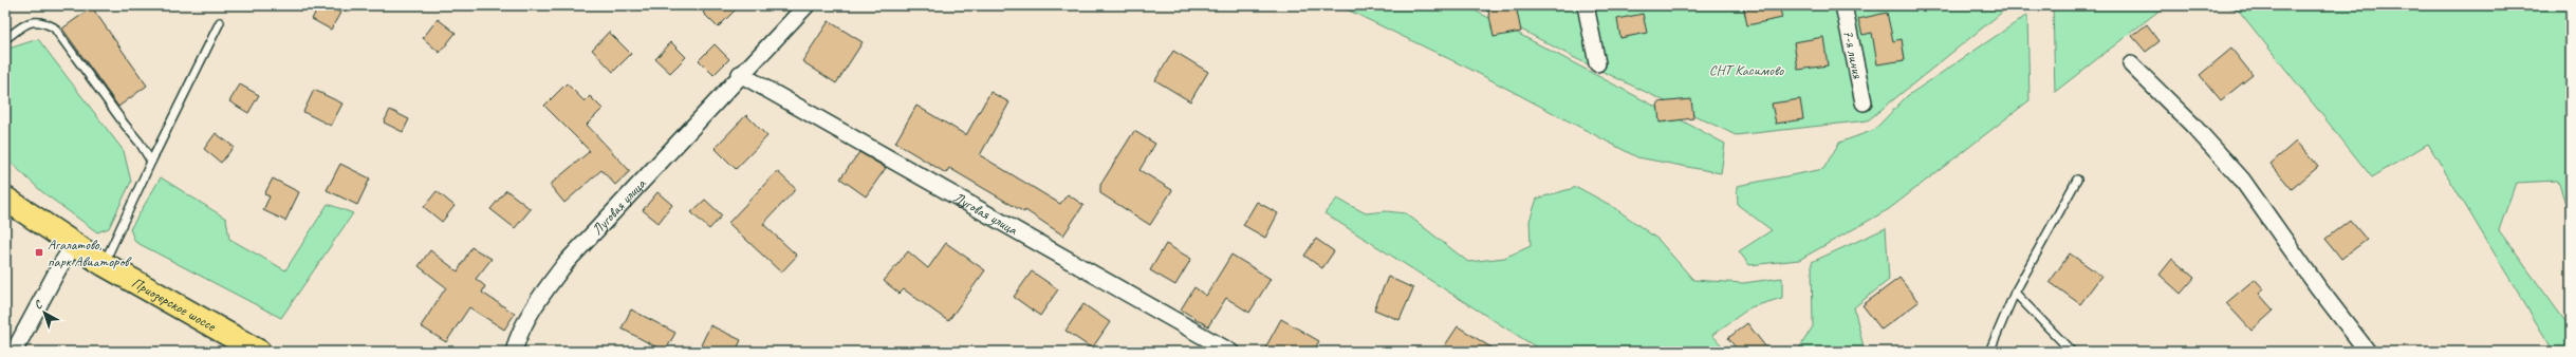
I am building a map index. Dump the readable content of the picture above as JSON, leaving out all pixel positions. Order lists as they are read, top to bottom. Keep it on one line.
{"streets":{"main road":["Приозерское шоссе"],"street":["7-я линия","Луговая улица"]},"parks":["СНТ Касимово"],"places":{"transit":["Агалатово, парк Авиаторов"]},"north":"top left"}
